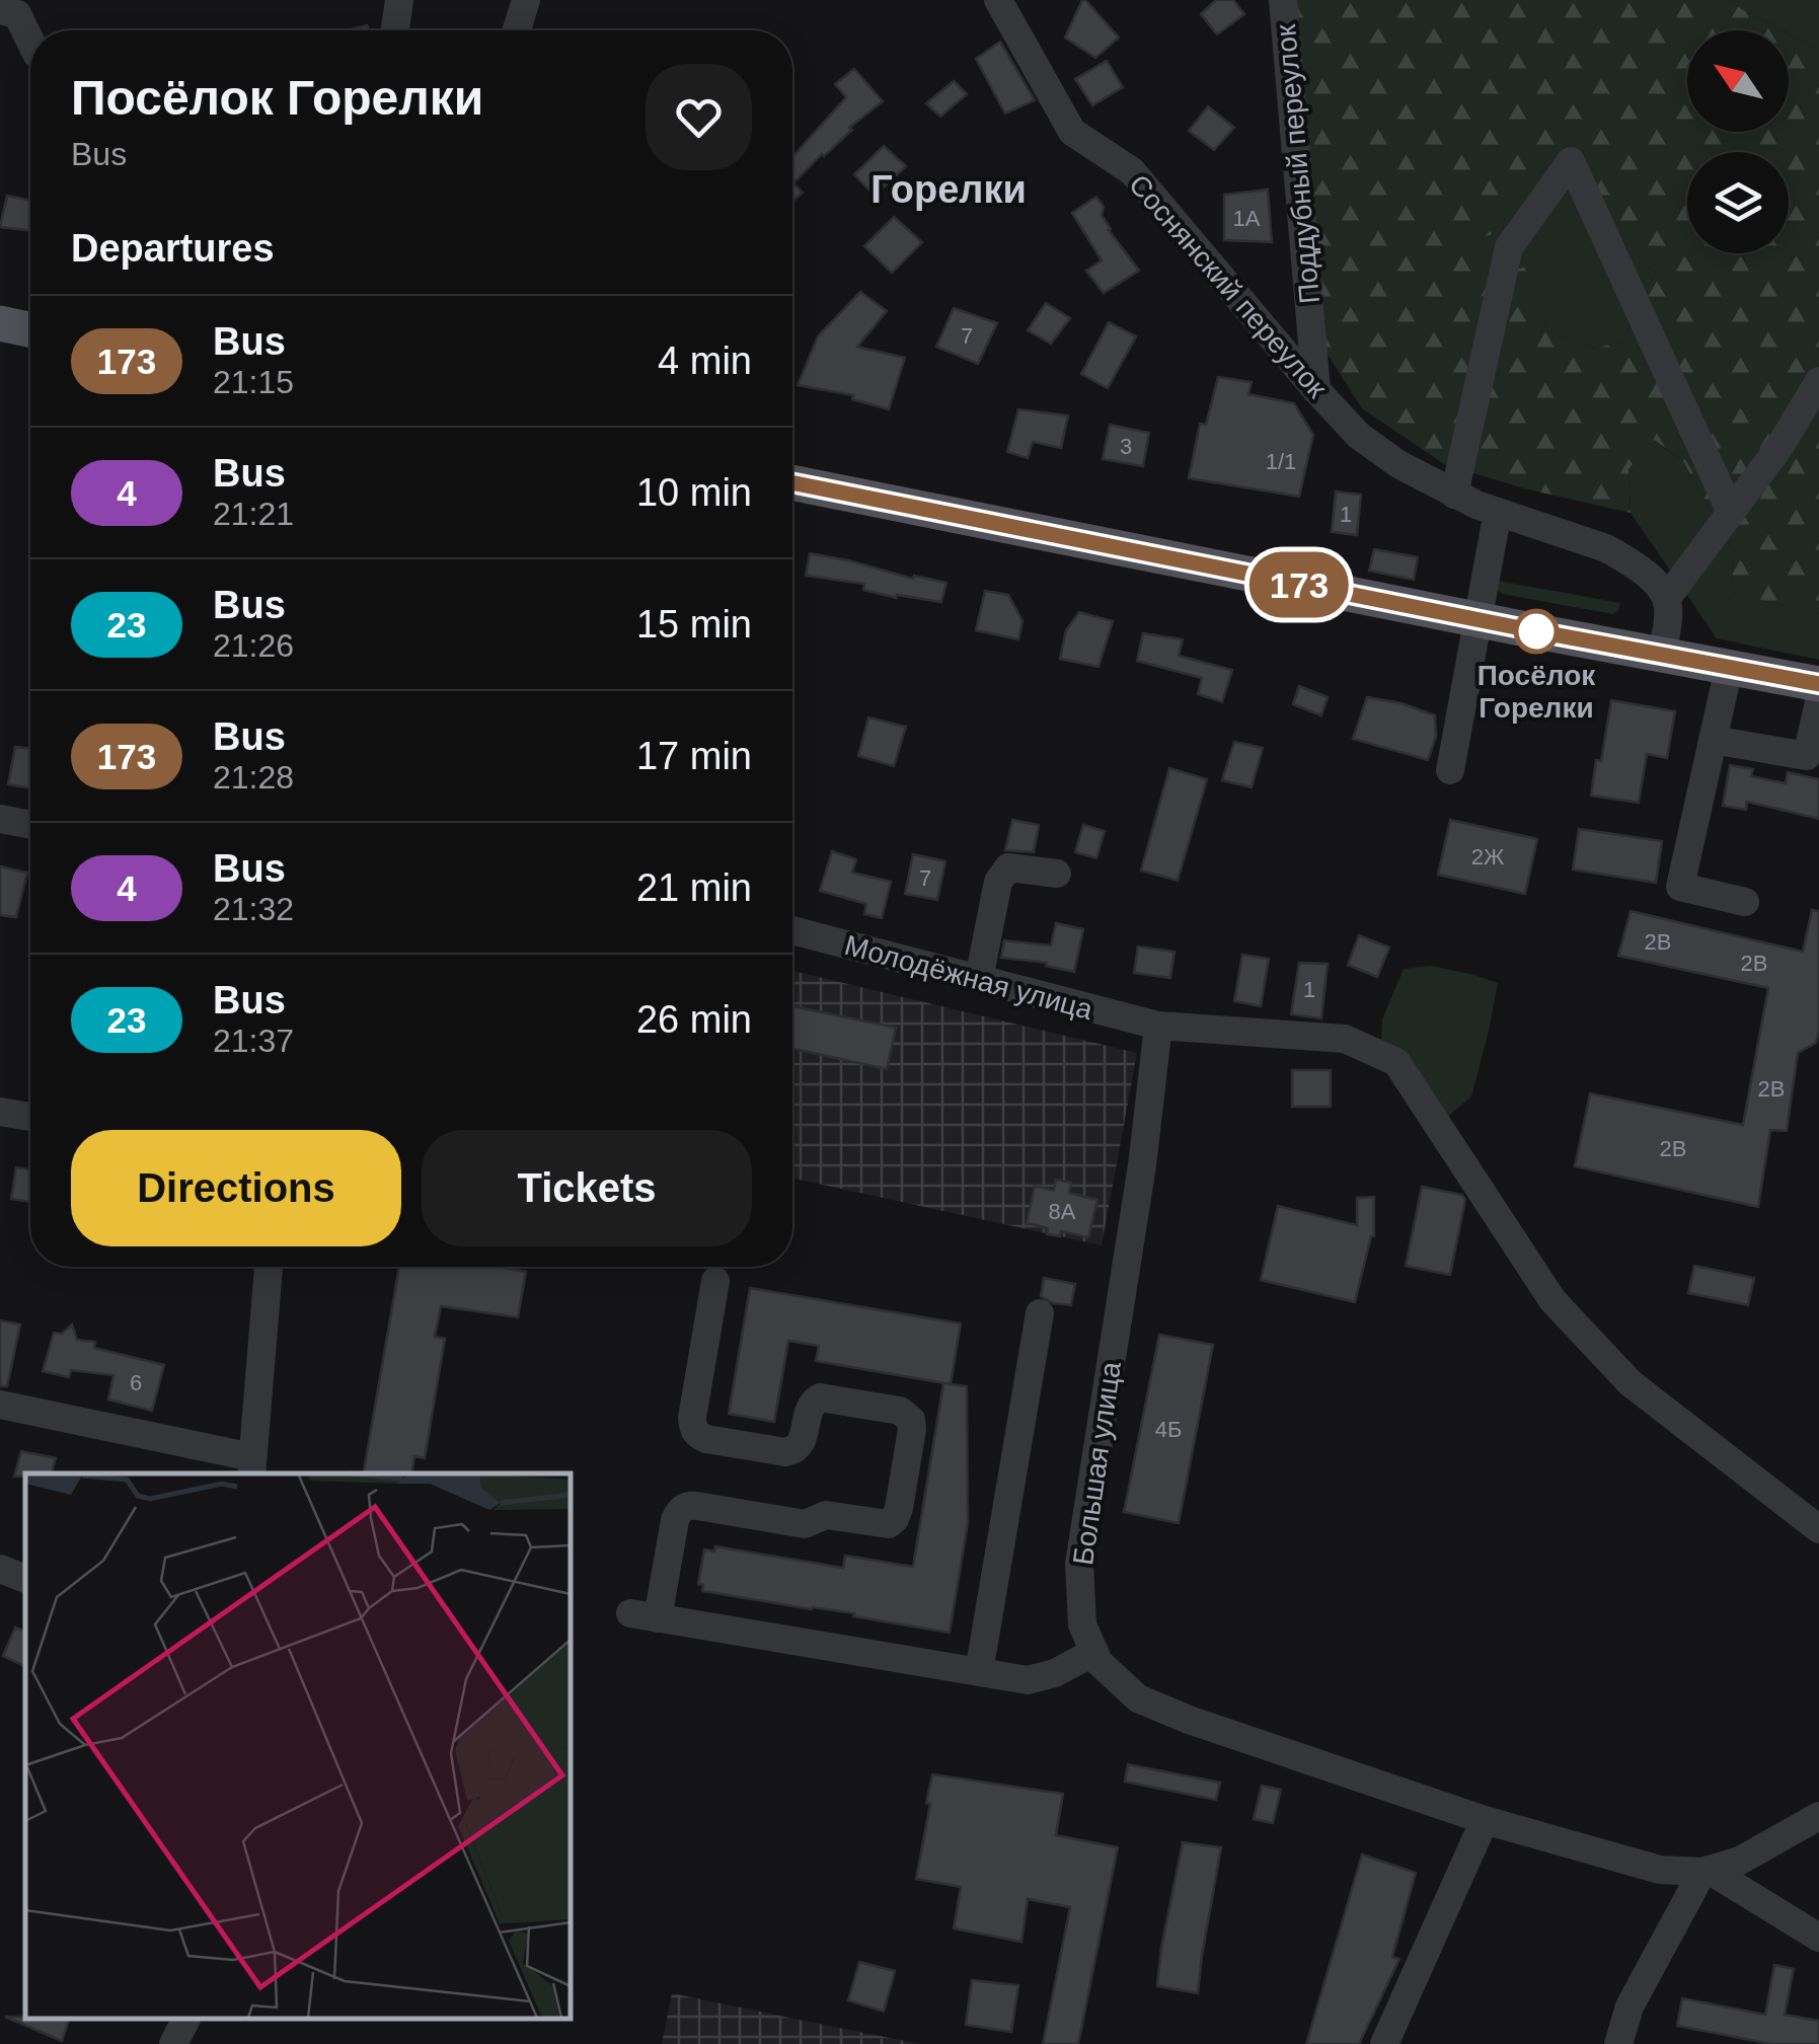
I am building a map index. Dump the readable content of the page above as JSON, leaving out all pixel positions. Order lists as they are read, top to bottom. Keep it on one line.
{"streets":{"street":["Поддубный переулок","Соснянский переулок","Молодёжная улица","Большая улица"]},"crossings":[["Поддубный переулок","Соснянский переулок"],["Молодёжная улица","Большая улица"]],"districts":["Горелки"],"places":["Посёлок Горелки"],"lines":["bus line 173"],"house_numbers":["1А","7","3","1/1","1","2Ж","7","2В","2В","1","2В","2В","8А","6","4Б"],"north":"top left","page":{"on_map":"173","heading":[["Посёлок Горелки","Bus"],"Departures"],"list":[{"mark":"173","name":"Bus","note":"21:15","value":"4 min"},{"mark":"4","name":"Bus","note":"21:21","value":"10 min"},{"mark":"23","name":"Bus","note":"21:26","value":"15 min"},{"mark":"173","name":"Bus","note":"21:28","value":"17 min"},{"mark":"4","name":"Bus","note":"21:32","value":"21 min"},{"mark":"23","name":"Bus","note":"21:37","value":"26 min"}],"buttons":["Directions","Tickets"]}}
